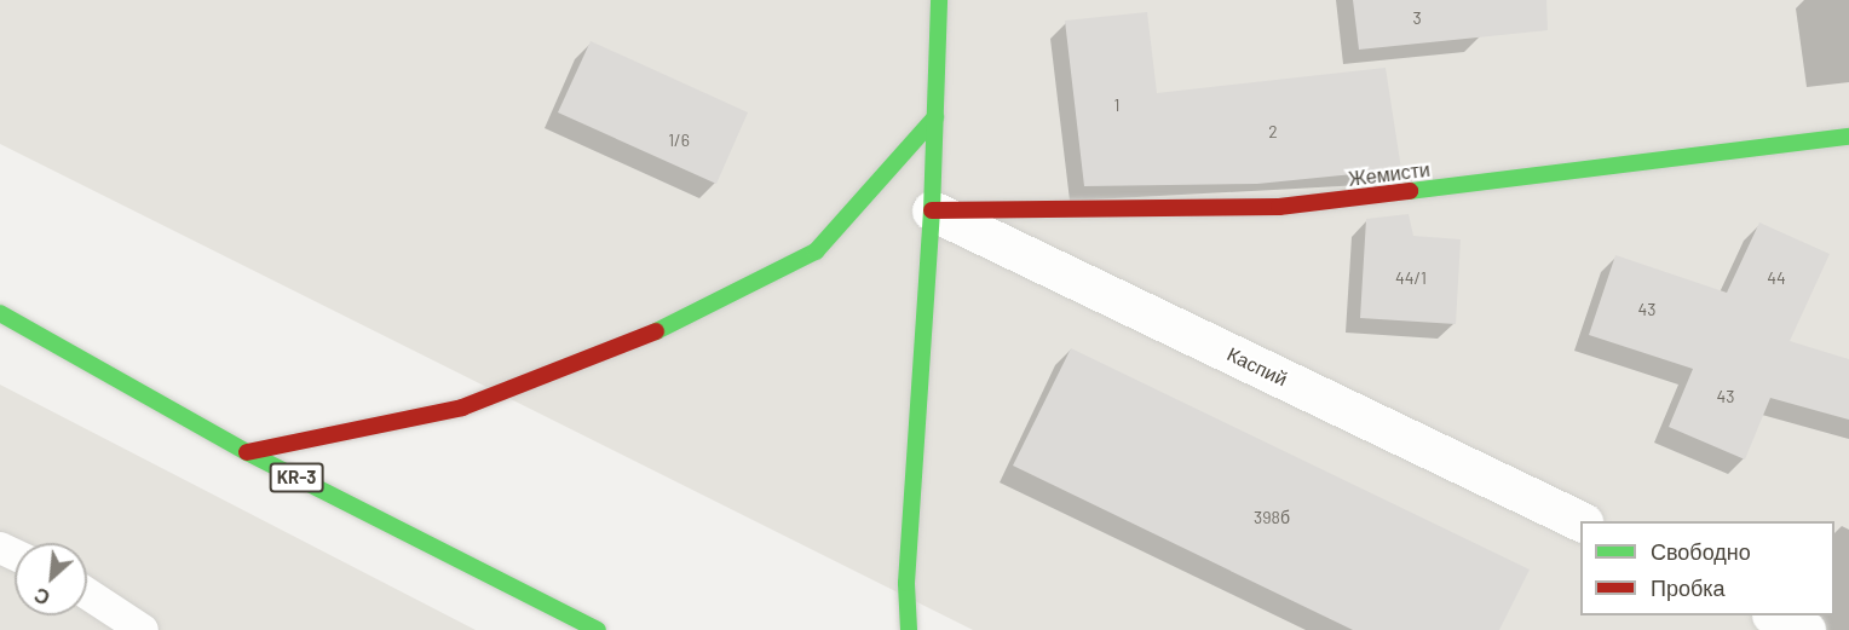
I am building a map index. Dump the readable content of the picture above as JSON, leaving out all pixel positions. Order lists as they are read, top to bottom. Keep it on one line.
{"streets":{"street":["Жемисти","Каспий","KR-3"]},"crossings":[["Жемисти","Каспий"]],"house_numbers":["3","1","2","1/6","44/1","44","43","43","398б"],"legend":["Свободно","Пробка"],"north":"bottom left"}
